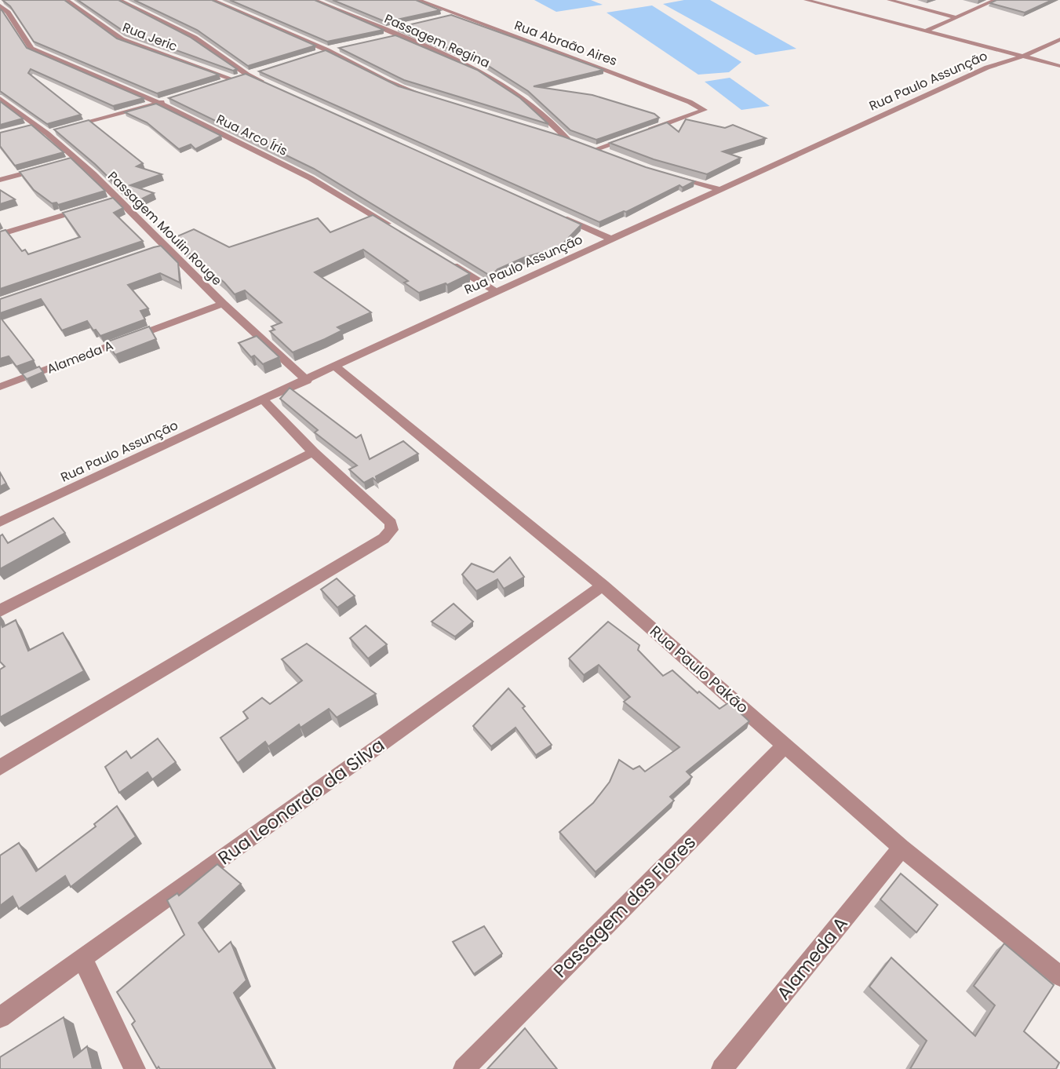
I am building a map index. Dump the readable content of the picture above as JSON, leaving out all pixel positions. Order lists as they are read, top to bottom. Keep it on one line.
{"streets":{"street":["Rua Jeric","Passagem Regina","Rua Abraão Aires","Rua Paulo Assunção","Rua Arco Íris","Passagem Moulin Rouge","Alameda A","Rua Paulo Pakão","Rua Leonardo da Silva","Passagem das Flores"]},"crossings":[["Rua Paulo Assunção","Passagem Moulin Rouge"],["Rua Paulo Assunção","Rua Paulo Pakão"],["Passagem Moulin Rouge","Alameda A"],["Alameda A","Rua Paulo Pakão"],["Rua Paulo Pakão","Rua Leonardo da Silva"],["Rua Paulo Pakão","Passagem das Flores"]]}
